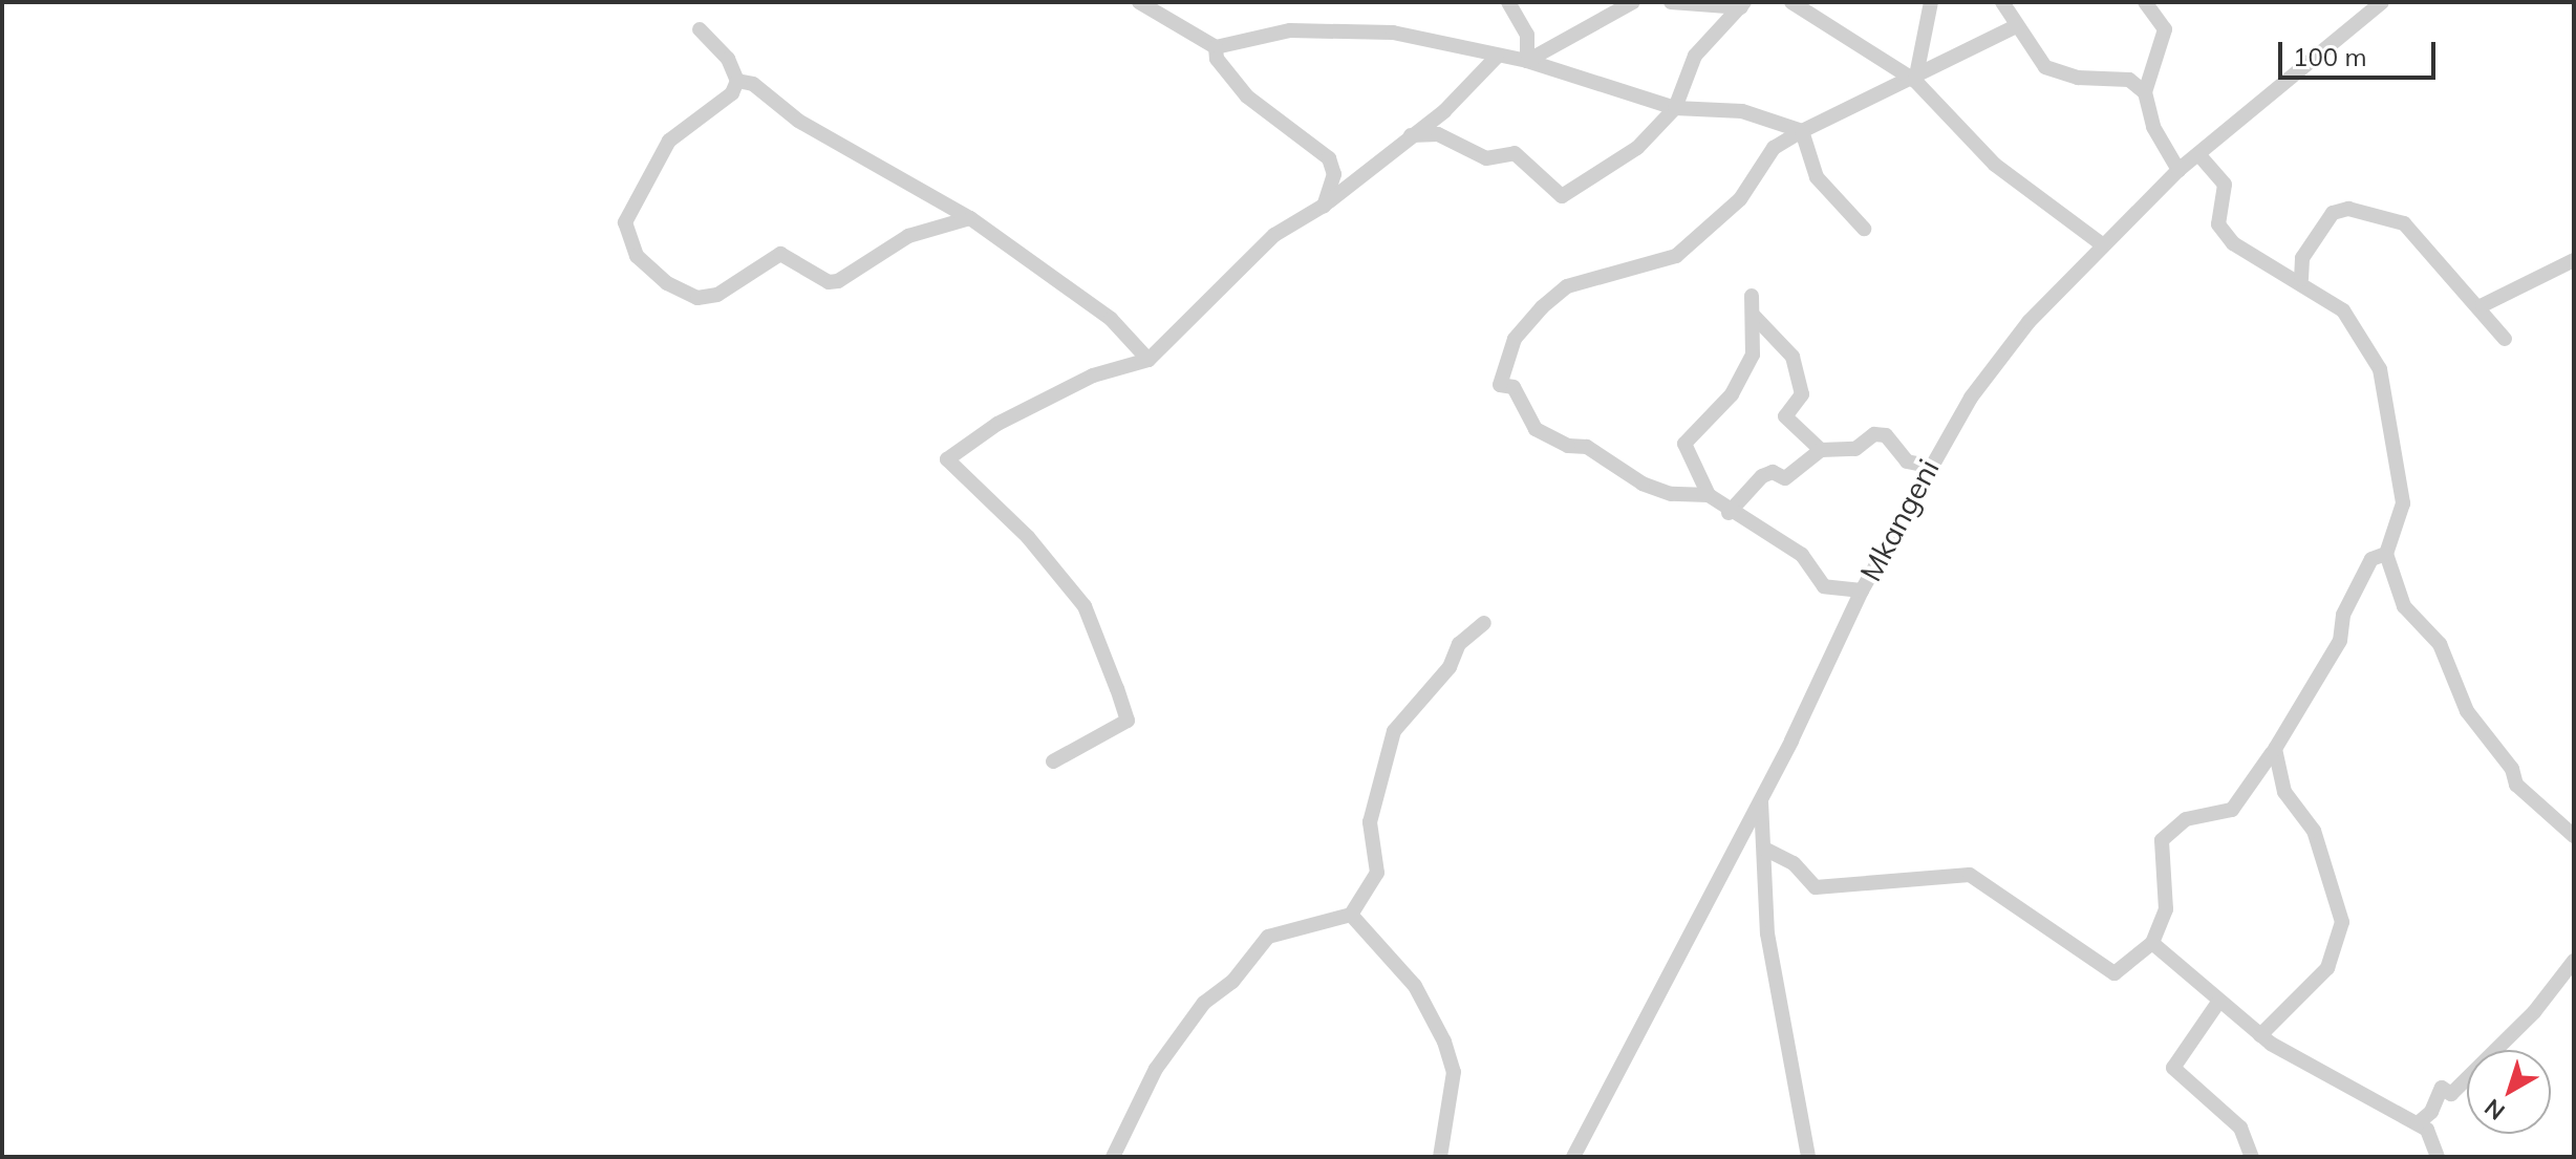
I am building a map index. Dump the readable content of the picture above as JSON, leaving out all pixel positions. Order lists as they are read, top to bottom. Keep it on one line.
{"streets":{"street":["Mkangeni"]},"scale_bar":"100 m","north":"bottom left"}
